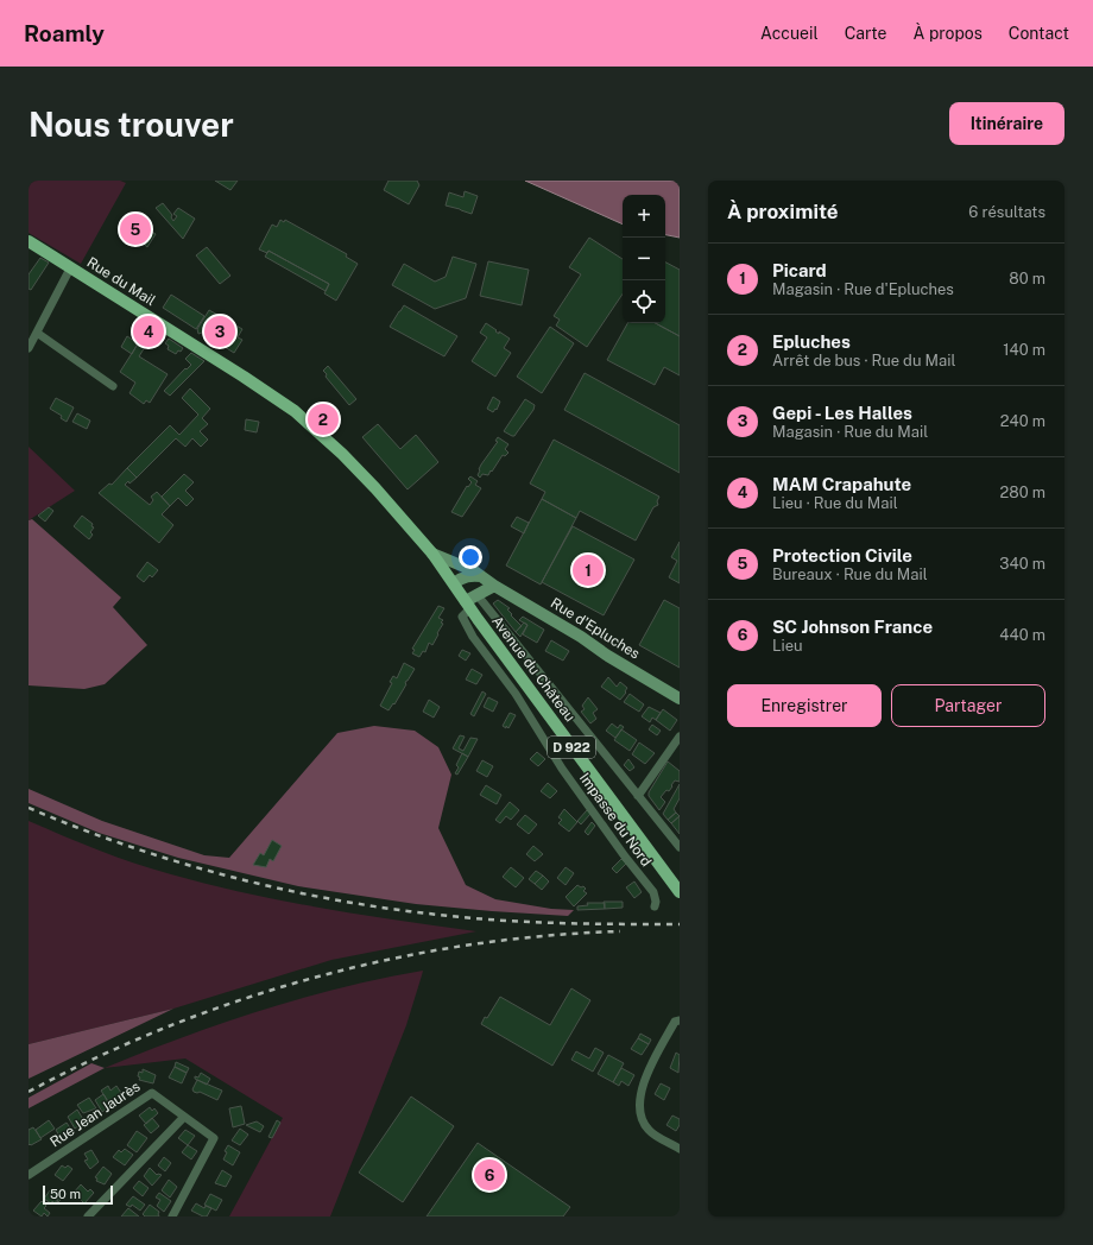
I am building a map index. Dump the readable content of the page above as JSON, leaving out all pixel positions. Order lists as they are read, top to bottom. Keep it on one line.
{"streets":{"main road":["Rue du Mail","Avenue du Château","D 922"],"street":["Rue d'Epluches","Impasse du Nord","Rue Jean Jaurès"]},"crossings":[["Rue du Mail","Rue d'Epluches"],["Rue du Mail","Avenue du Château"],["Rue d'Epluches","Avenue du Château"],["Avenue du Château","Impasse du Nord"]],"scale_bar":"50 m","page":{"header":"Roamly","nav":["Accueil","Carte","À propos","Contact"],"buttons":["Itinéraire",["Enregistrer","Partager"]],"title":"Nous trouver","heading":["À proximité","6 résultats"],"map_buttons":["+","−"],"pins":["5","3","4","2","1","6"],"list":[{"mark":"1","name":"Picard","note":"Magasin · Rue d'Epluches","value":"80 m"},{"mark":"2","name":"Epluches","note":"Arrêt de bus · Rue du Mail","value":"140 m"},{"mark":"3","name":"Gepi - Les Halles","note":"Magasin · Rue du Mail","value":"240 m"},{"mark":"4","name":"MAM Crapahute","note":"Lieu · Rue du Mail","value":"280 m"},{"mark":"5","name":"Protection Civile","note":"Bureaux · Rue du Mail","value":"340 m"},{"mark":"6","name":"SC Johnson France","note":"Lieu","value":"440 m"}],"scale":"50 m"}}
